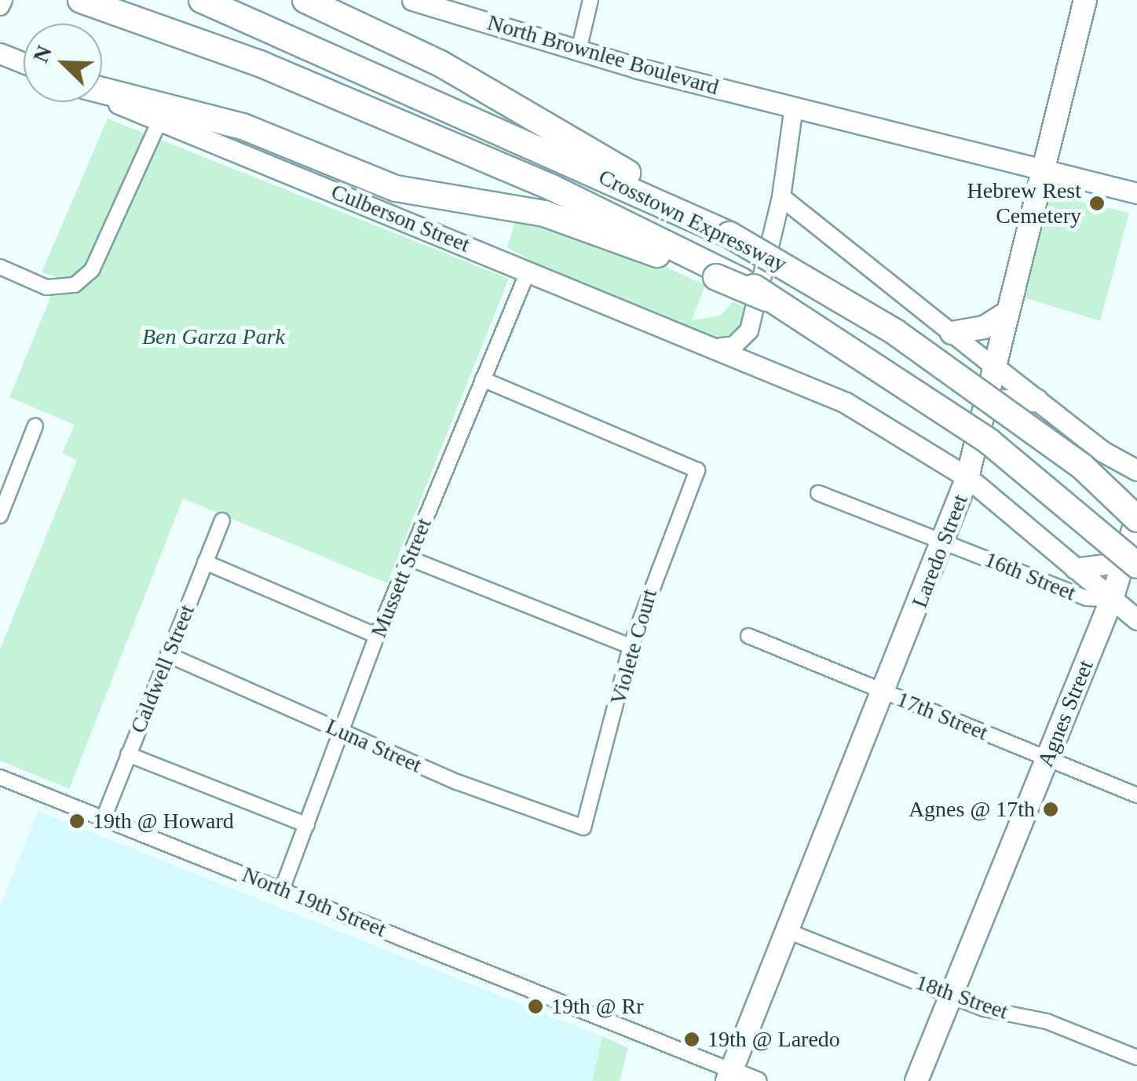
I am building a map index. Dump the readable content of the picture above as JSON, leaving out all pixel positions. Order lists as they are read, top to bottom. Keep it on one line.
{"streets":{"highway":["Crosstown Expressway"],"main road":["North Brownlee Boulevard","Culberson Street","Laredo Street","Agnes Street"],"street":["16th Street","Mussett Street","Violete Court","Caldwell Street","17th Street","Luna Street","North 19th Street","18th Street"]},"crossings":[["North Brownlee Boulevard","Laredo Street"],["Culberson Street","Mussett Street"],["Crosstown Expressway","Agnes Street"],["Laredo Street","16th Street"],["Laredo Street","17th Street"],["Laredo Street","North 19th Street"],["Laredo Street","18th Street"],["16th Street","Agnes Street"],["Mussett Street","Violete Court"],["Mussett Street","Luna Street"],["Mussett Street","North 19th Street"],["Violete Court","Luna Street"],["Caldwell Street","Luna Street"],["Caldwell Street","North 19th Street"],["Agnes Street","17th Street"],["Agnes Street","18th Street"]],"parks":["Ben Garza Park"],"places":["Hebrew Rest Cemetery","Agnes @ 17th","19th @ Howard","19th @ Rr","19th @ Laredo"],"north":"top left"}
